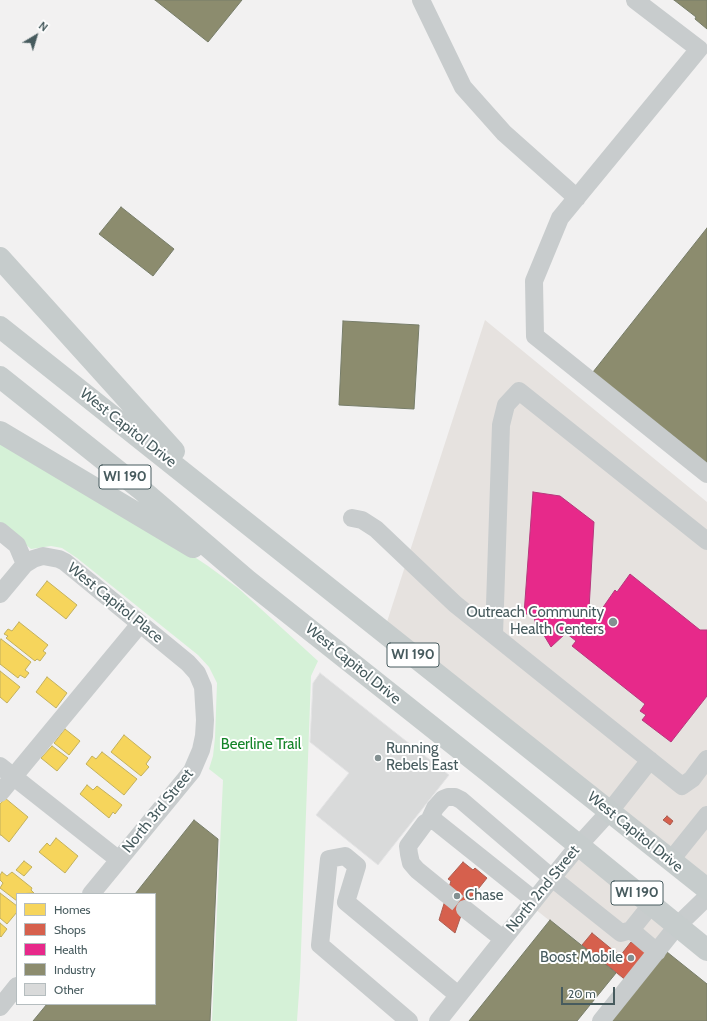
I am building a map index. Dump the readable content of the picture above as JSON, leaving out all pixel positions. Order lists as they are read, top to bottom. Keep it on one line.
{"streets":{"main road":["West Capitol Drive","WI 190"],"street":["West Capitol Place","North 3rd Street","North 2nd Street"]},"crossings":[["West Capitol Drive","North 2nd Street"],["West Capitol Place","North 3rd Street"]],"parks":["Beerline Trail"],"places":["Outreach Community Health Centers","Running Rebels East","Chase","Boost Mobile"],"legend":["Homes","Shops","Health","Industry","Other"],"scale_bar":"20 m","north":"top right"}
